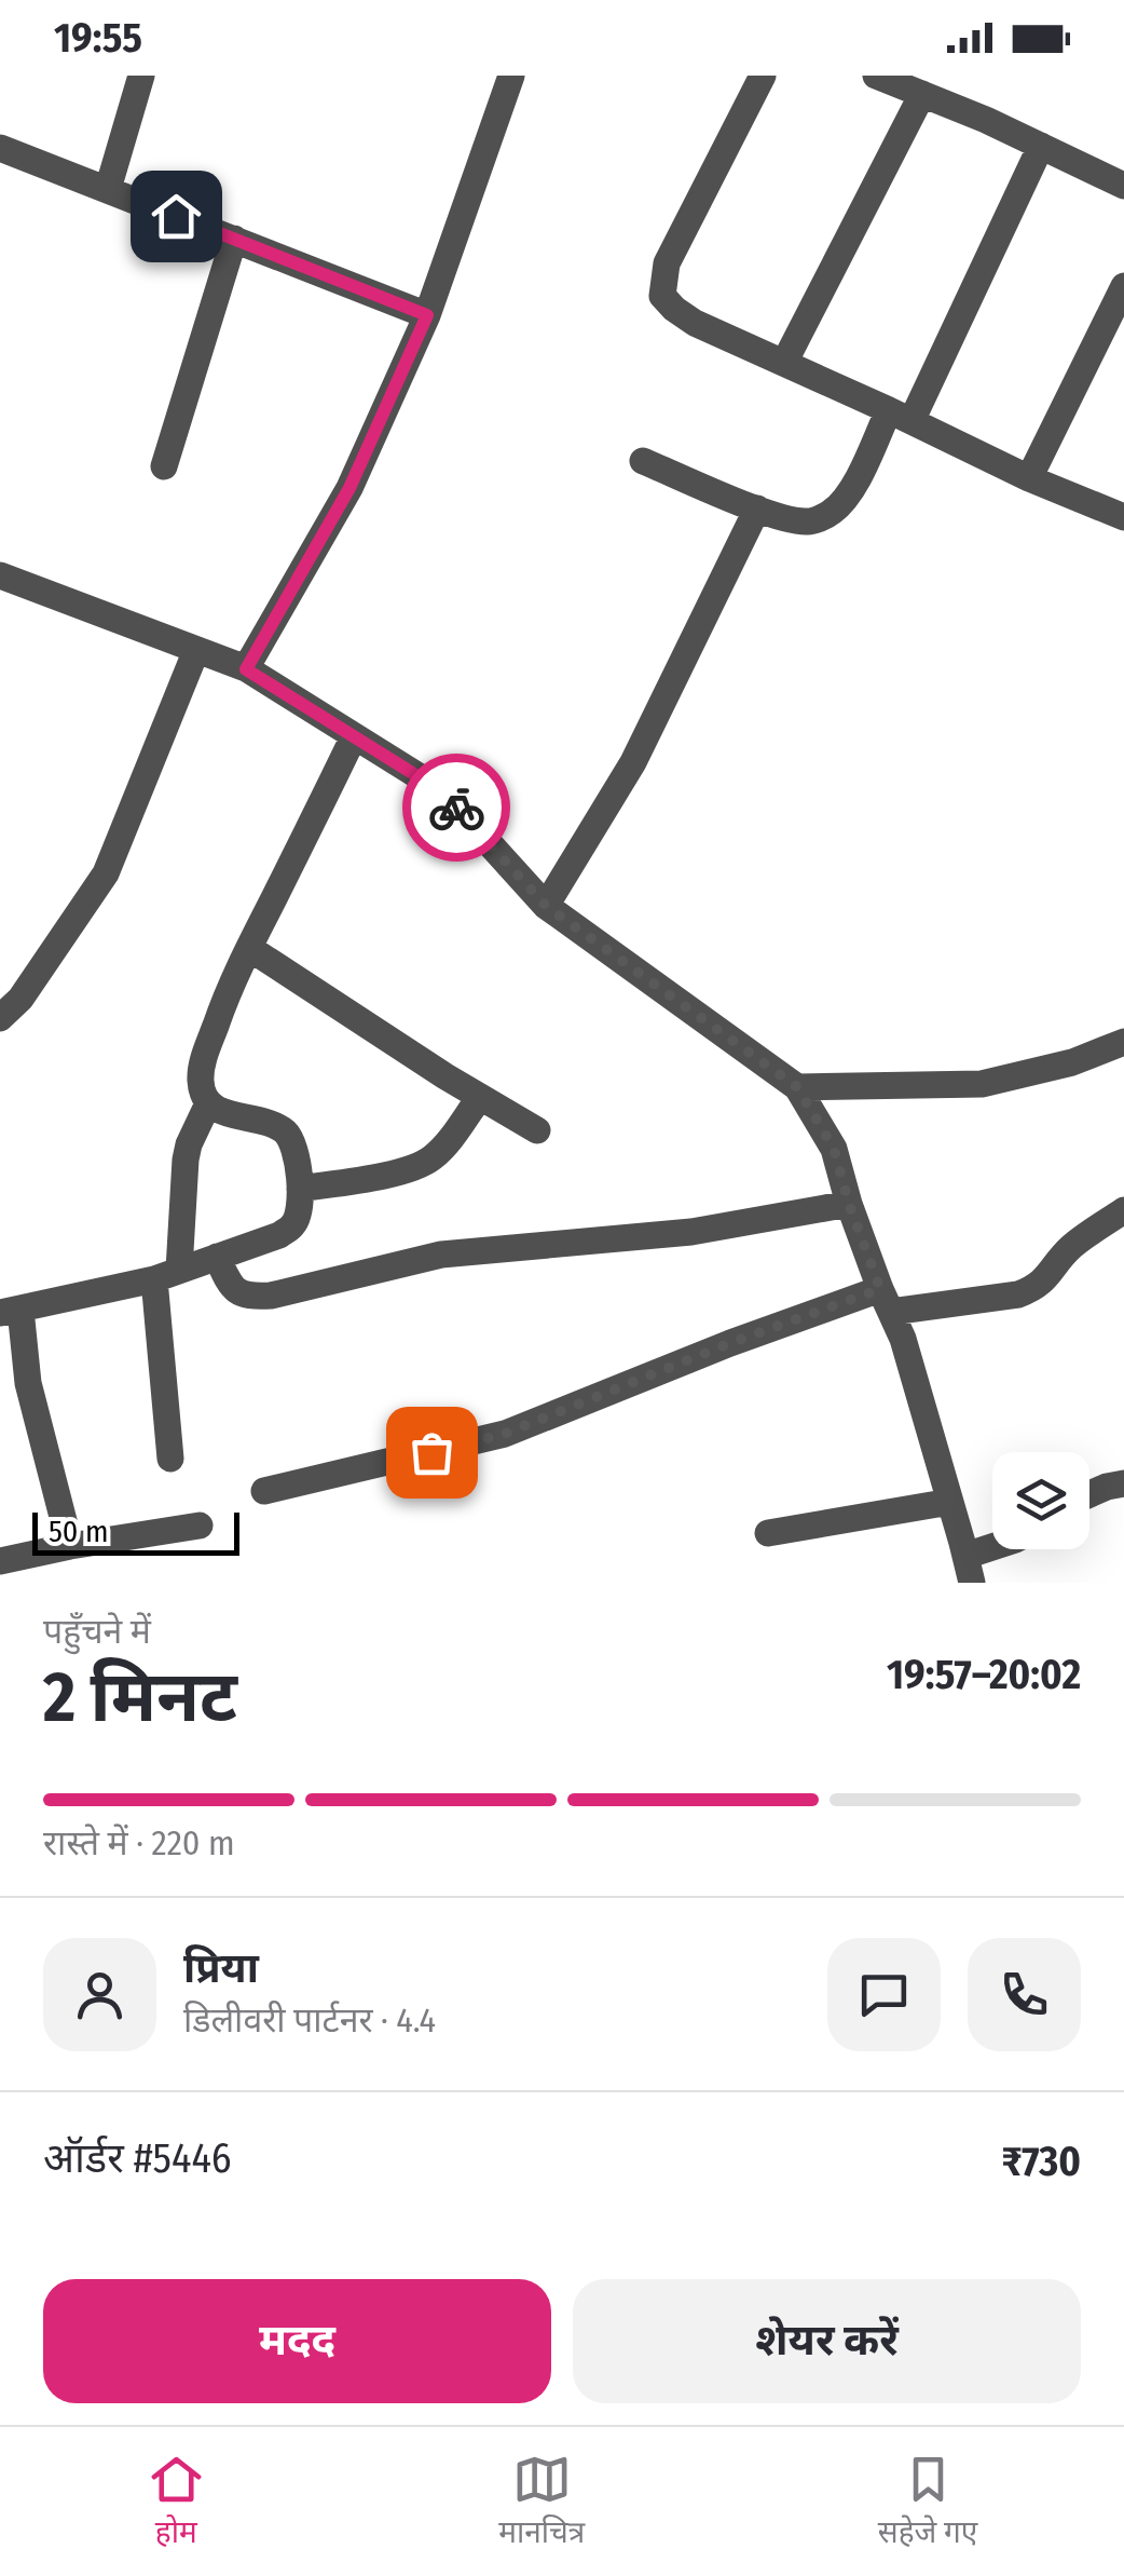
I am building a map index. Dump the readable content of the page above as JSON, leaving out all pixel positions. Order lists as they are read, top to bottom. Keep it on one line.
{"scale_bar":"50 m","page":{"status":"19:55","scale":"50 m","heading":["2 मिनट","पहुँचने में","19:57–20:02"],"panel":["प्रिया","डिलीवरी पार्टनर · 4.4","ऑर्डर #5446","₹730"],"bar":"रास्ते में · 220 m","buttons":["मदद","शेयर करें"],"tabs":["होम","मानचित्र","सहेजे गए"]}}
